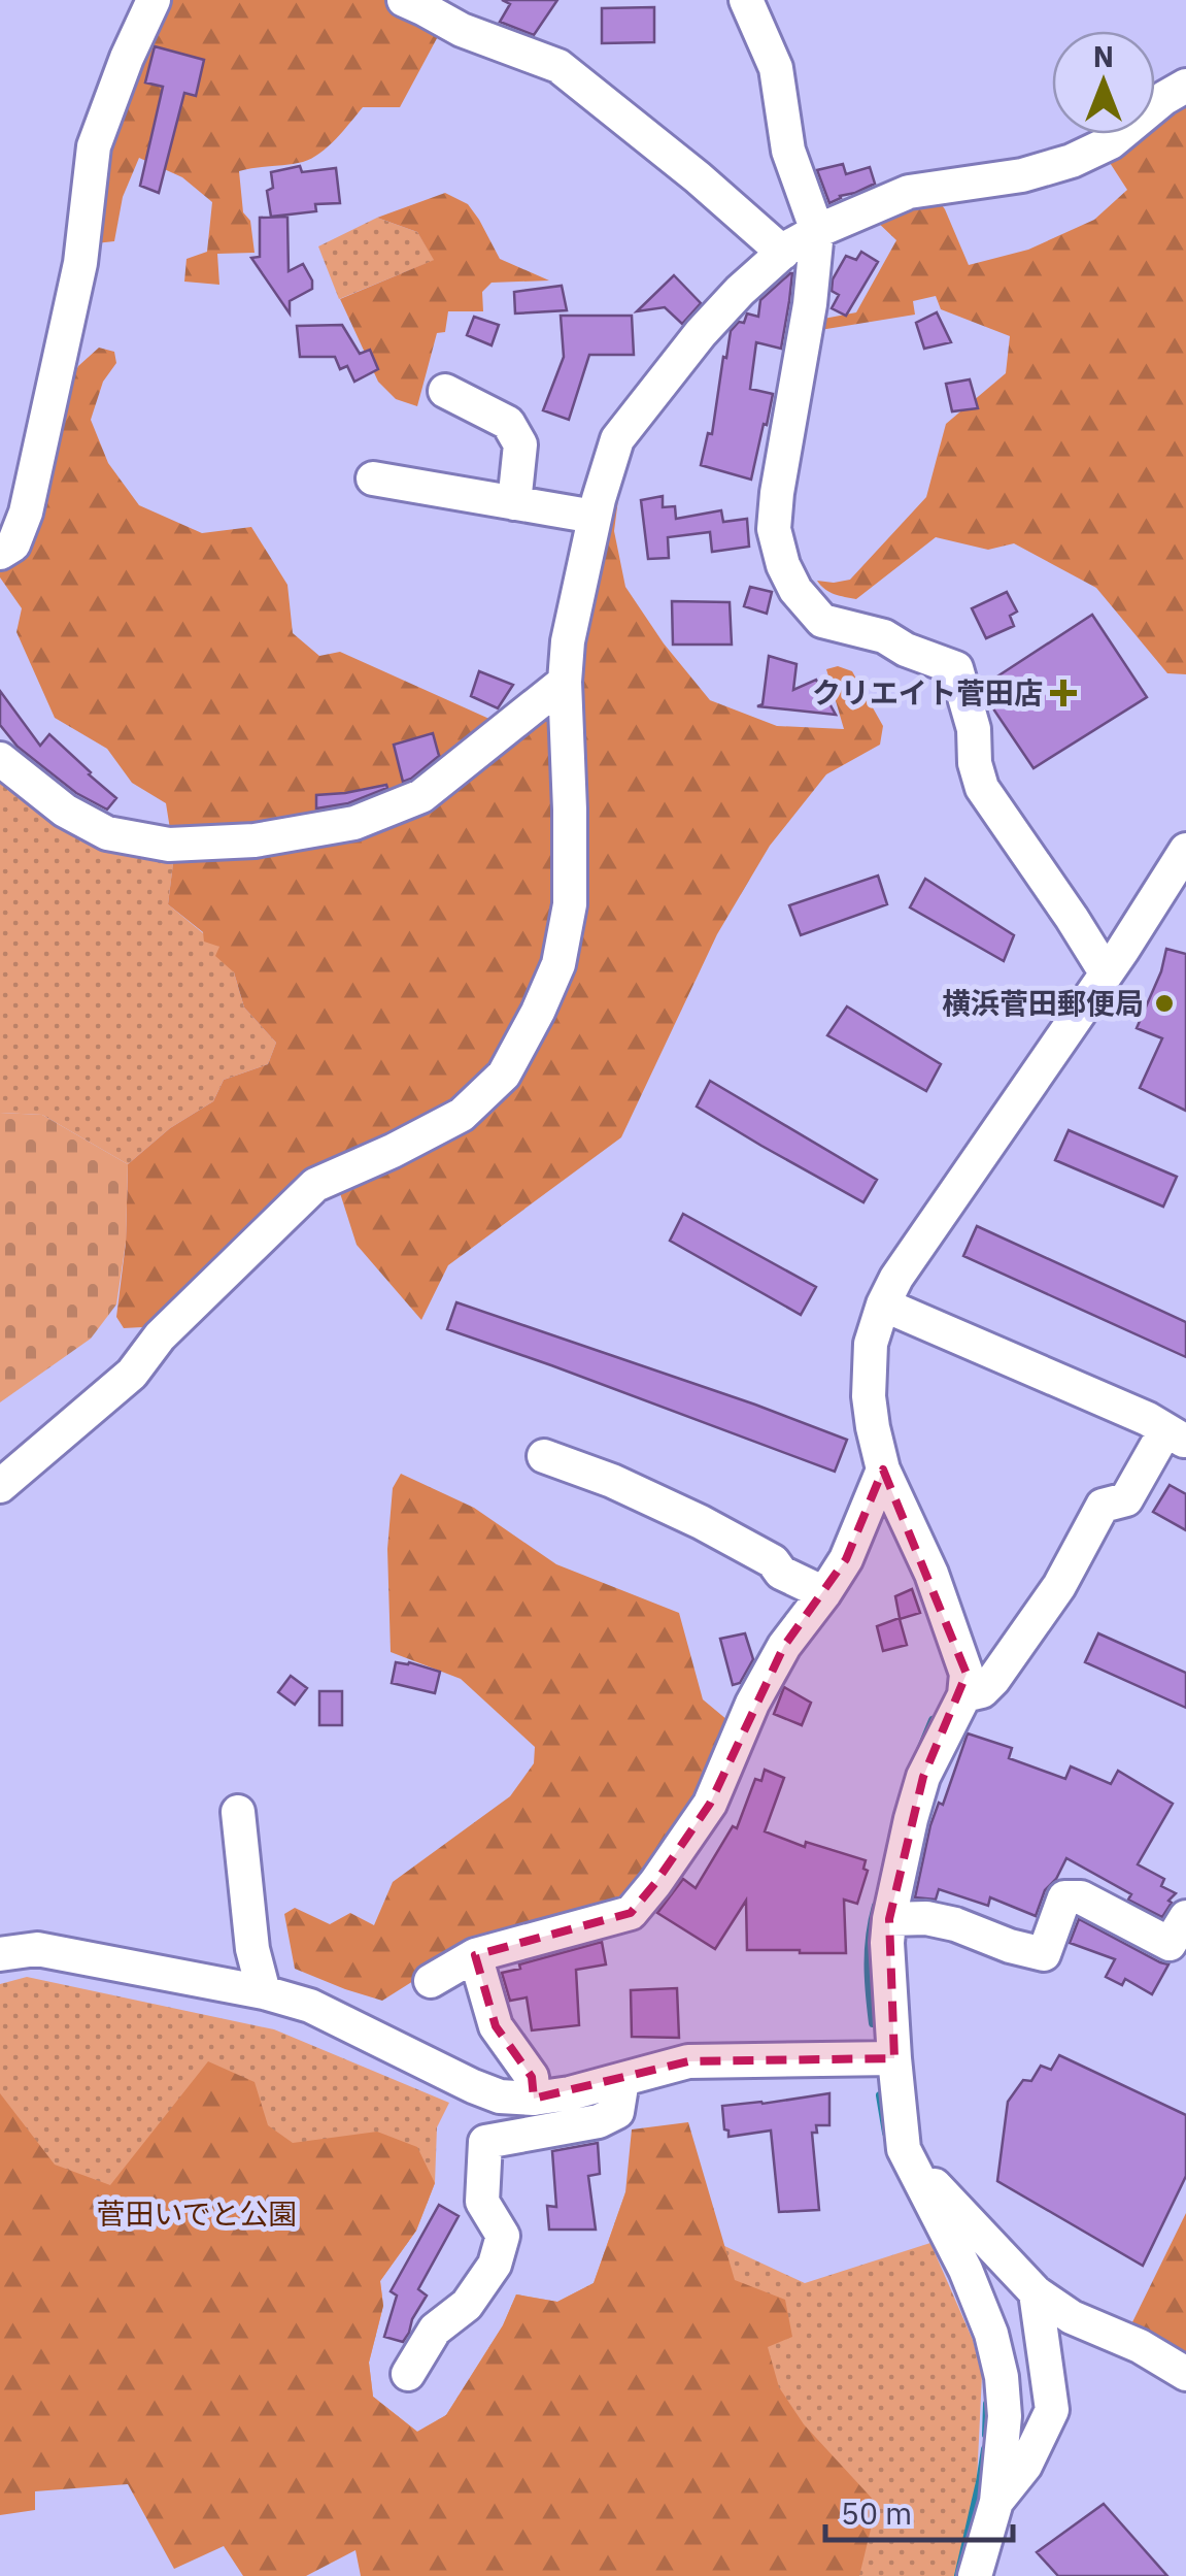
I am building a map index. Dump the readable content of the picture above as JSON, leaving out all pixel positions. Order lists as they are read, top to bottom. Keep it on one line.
{"parks":["菅田いでと公園"],"places":{"health":["クリエイト菅田店"],"other":["横浜菅田郵便局"]},"scale_bar":"50 m","north":"top"}
